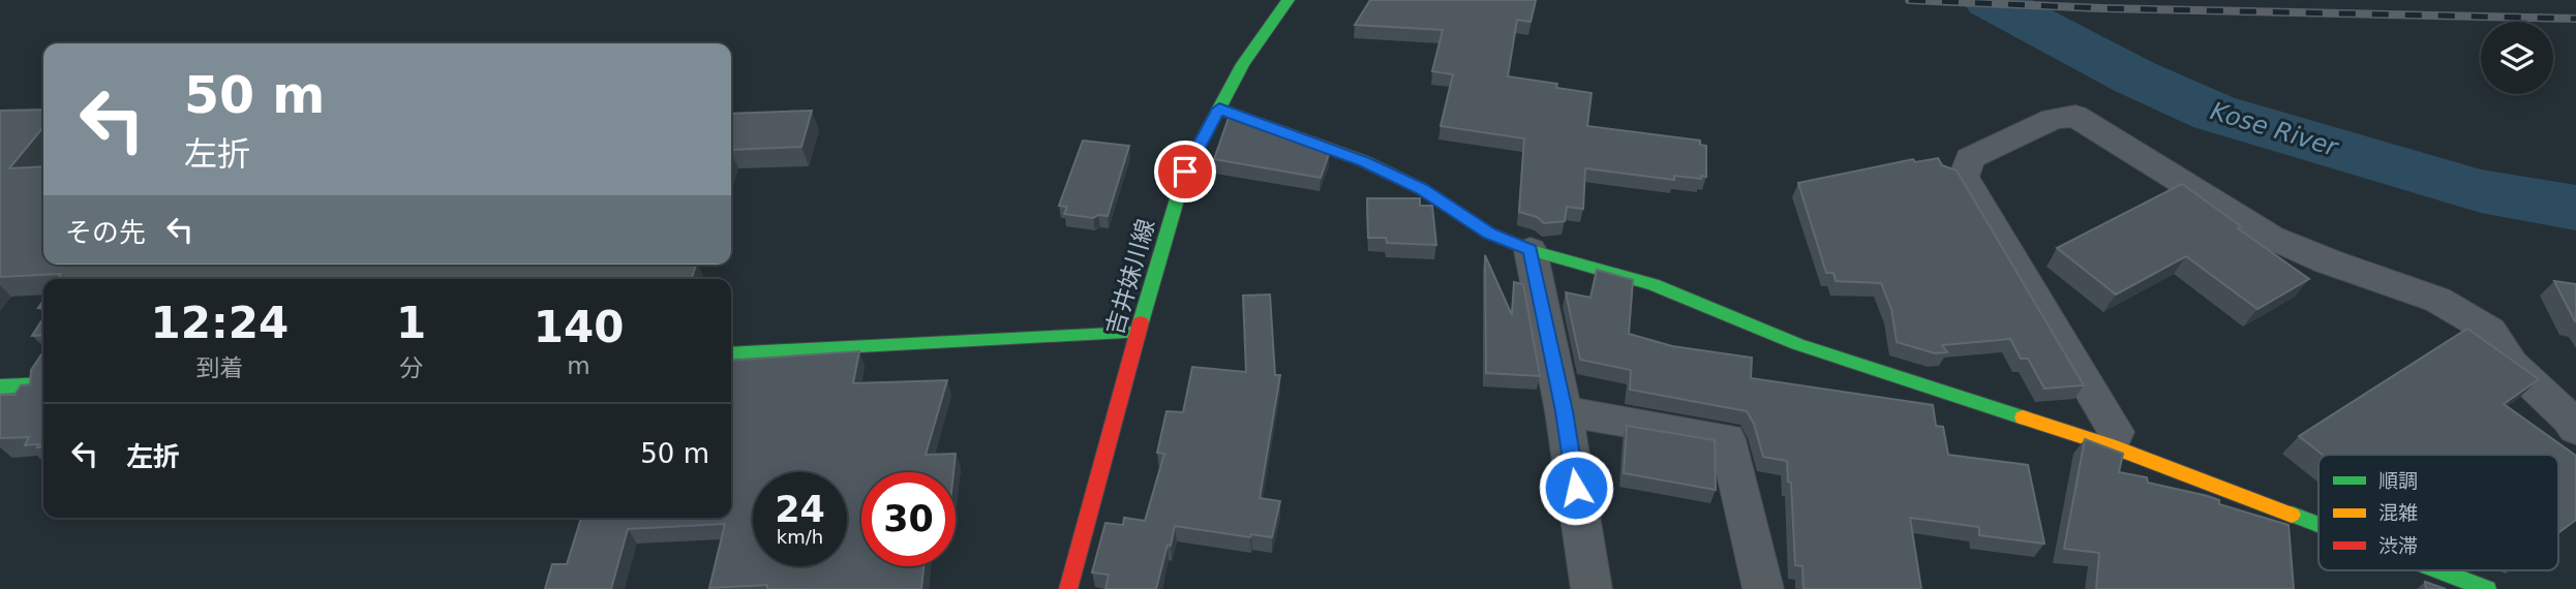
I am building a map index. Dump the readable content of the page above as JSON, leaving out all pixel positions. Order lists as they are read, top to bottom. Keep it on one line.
{"streets":{"street":["吉井妹川線"]},"water":["Kose River"],"legend":["順調","混雑","渋滞"],"page":{"turn":["50 m","左折"],"then":"その先","eta":["12:24","到着","1","分","140","m"],"list":[{"name":"左折","value":"50 m"}],"speed":"24 km/h","limit":"30"}}
